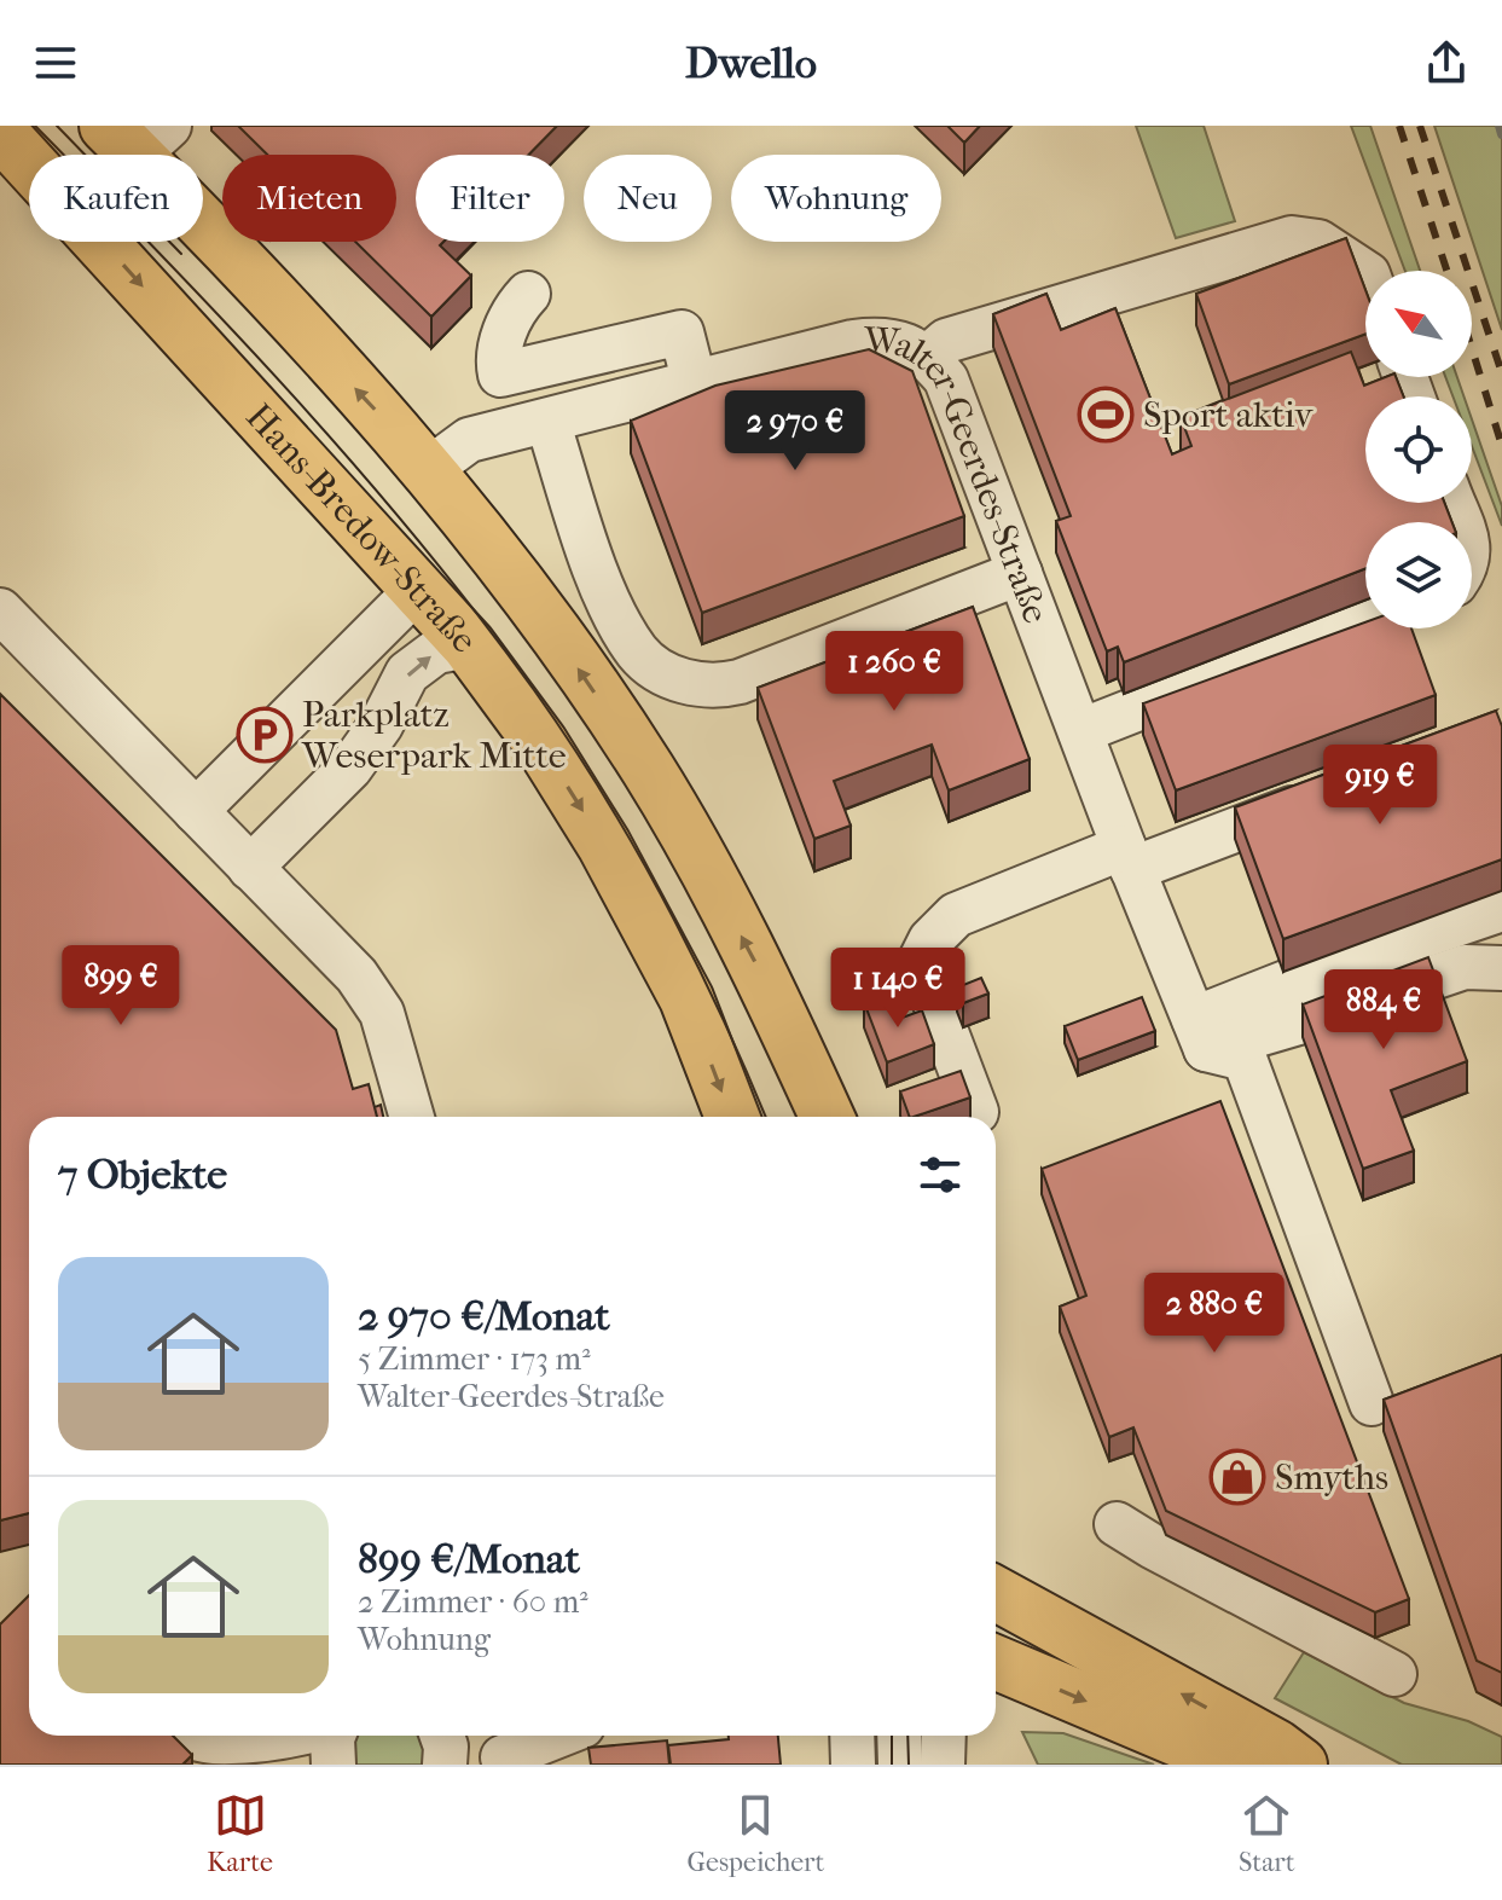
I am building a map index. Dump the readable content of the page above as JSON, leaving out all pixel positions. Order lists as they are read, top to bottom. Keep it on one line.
{"streets":{"main road":["Hans-Bredow-Straße"],"street":["Walter-Geerdes-Straße"]},"places":{"sports":["Sport aktiv"],"parking":["Parkplatz Weserpark Mitte"],"shop":["Smyths"]},"north":"top left","page":{"header":"Dwello","chip":["Kaufen","Mieten","Filter","Neu","Wohnung"],"price":["2 970 €","1 260 €","919 €","899 €","1 140 €","884 €","2 880 €"],"heading":"7 Objekte","list":[{"name":"2 970 €/Monat","note":"5 Zimmer · 173 m² · Walter-Geerdes-Straße"},{"name":"899 €/Monat","note":"2 Zimmer · 60 m² · Wohnung"}],"tabs":["Karte","Gespeichert","Start"]}}
